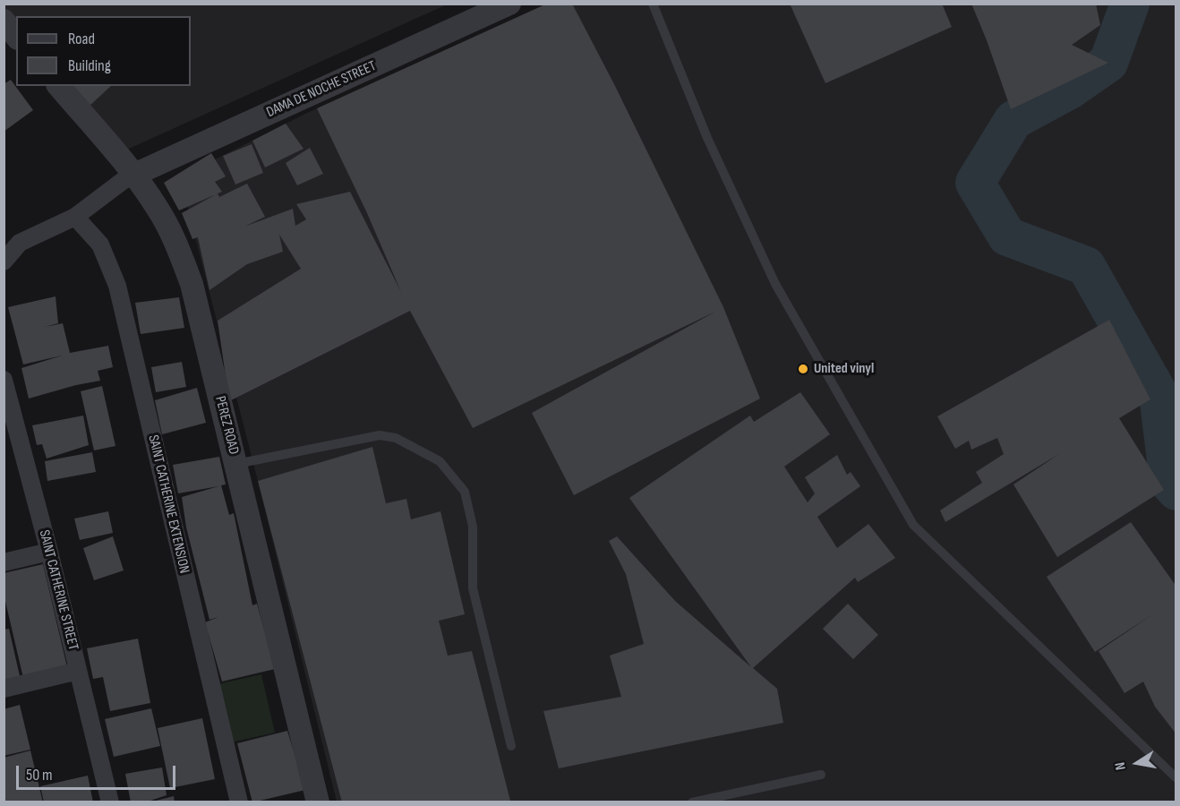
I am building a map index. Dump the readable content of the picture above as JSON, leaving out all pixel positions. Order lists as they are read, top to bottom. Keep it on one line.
{"streets":{"street":["DAMA DE NOCHE STREET","PEREZ ROAD","SAINT CATHERINE EXTENSION","SAINT CATHERINE STREET"]},"crossings":[["DAMA DE NOCHE STREET","PEREZ ROAD"]],"places":["United vinyl"],"legend":["Road","Building"],"scale_bar":"50 m","north":"left"}
